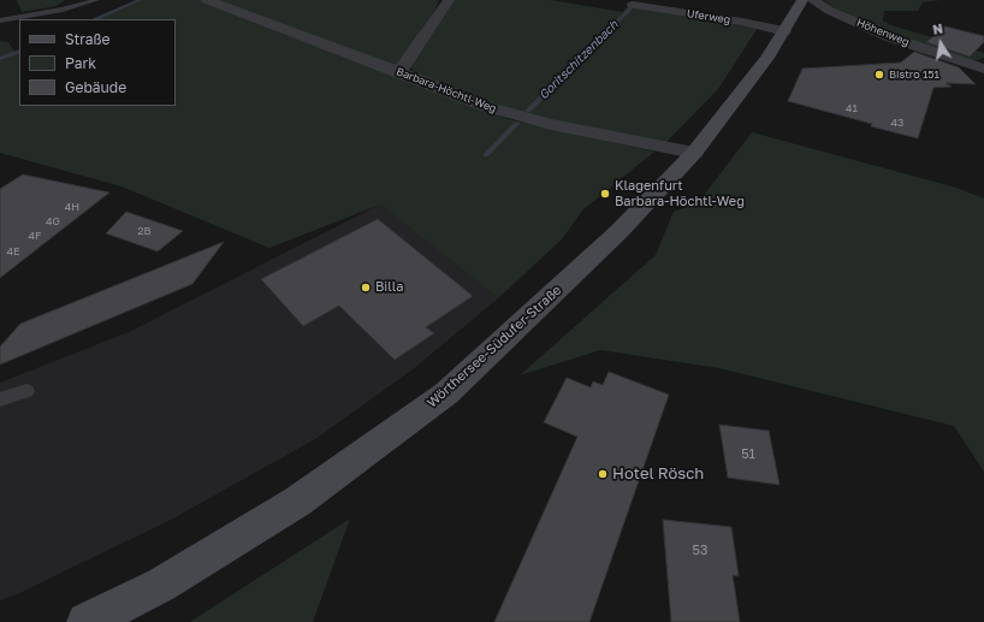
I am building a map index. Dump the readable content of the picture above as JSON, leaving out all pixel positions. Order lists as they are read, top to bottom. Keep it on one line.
{"streets":{"main road":["Wörthersee-Südufer-Straße"],"street":["Uferweg","Höhenweg","Barbara-Höchtl-Weg"]},"crossings":[["Uferweg","Wörthersee-Südufer-Straße"],["Barbara-Höchtl-Weg","Wörthersee-Südufer-Straße"]],"water":["Goritschitzenbach"],"places":["Bistro 151","Klagenfurt Barbara-Höchtl-Weg","Billa","Hotel Rösch"],"house_numbers":["41","43","4H","4G","2B","4F","4E","51","53"],"legend":["Straße","Park","Gebäude"],"north":"top"}
